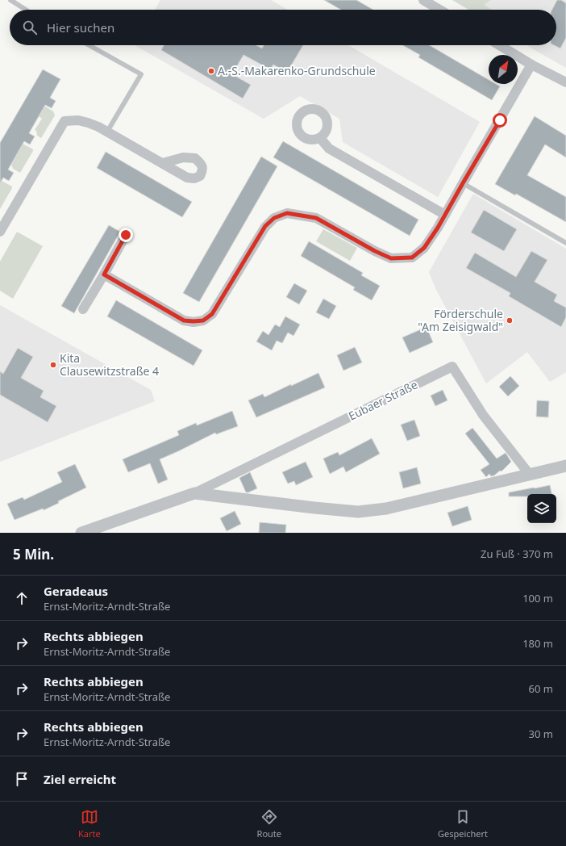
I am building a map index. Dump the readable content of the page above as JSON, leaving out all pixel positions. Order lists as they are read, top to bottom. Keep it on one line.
{"streets":{"street":["Eubaer Straße"]},"places":["A.-S.-Makarenko-Grundschule","Förderschule \"Am Zeisigwald\"","Kita Clausewitzstraße 4"],"north":"top right","page":{"search":"Hier suchen","heading":["5 Min.","Zu Fuß · 370 m"],"list":[["Geradeaus","Ernst-Moritz-Arndt-Straße","100 m"],["Rechts abbiegen","Ernst-Moritz-Arndt-Straße","180 m"],["Rechts abbiegen","Ernst-Moritz-Arndt-Straße","60 m"],["Rechts abbiegen","Ernst-Moritz-Arndt-Straße","30 m"],"Ziel erreicht"],"nav":["Karte","Route","Gespeichert"]}}
